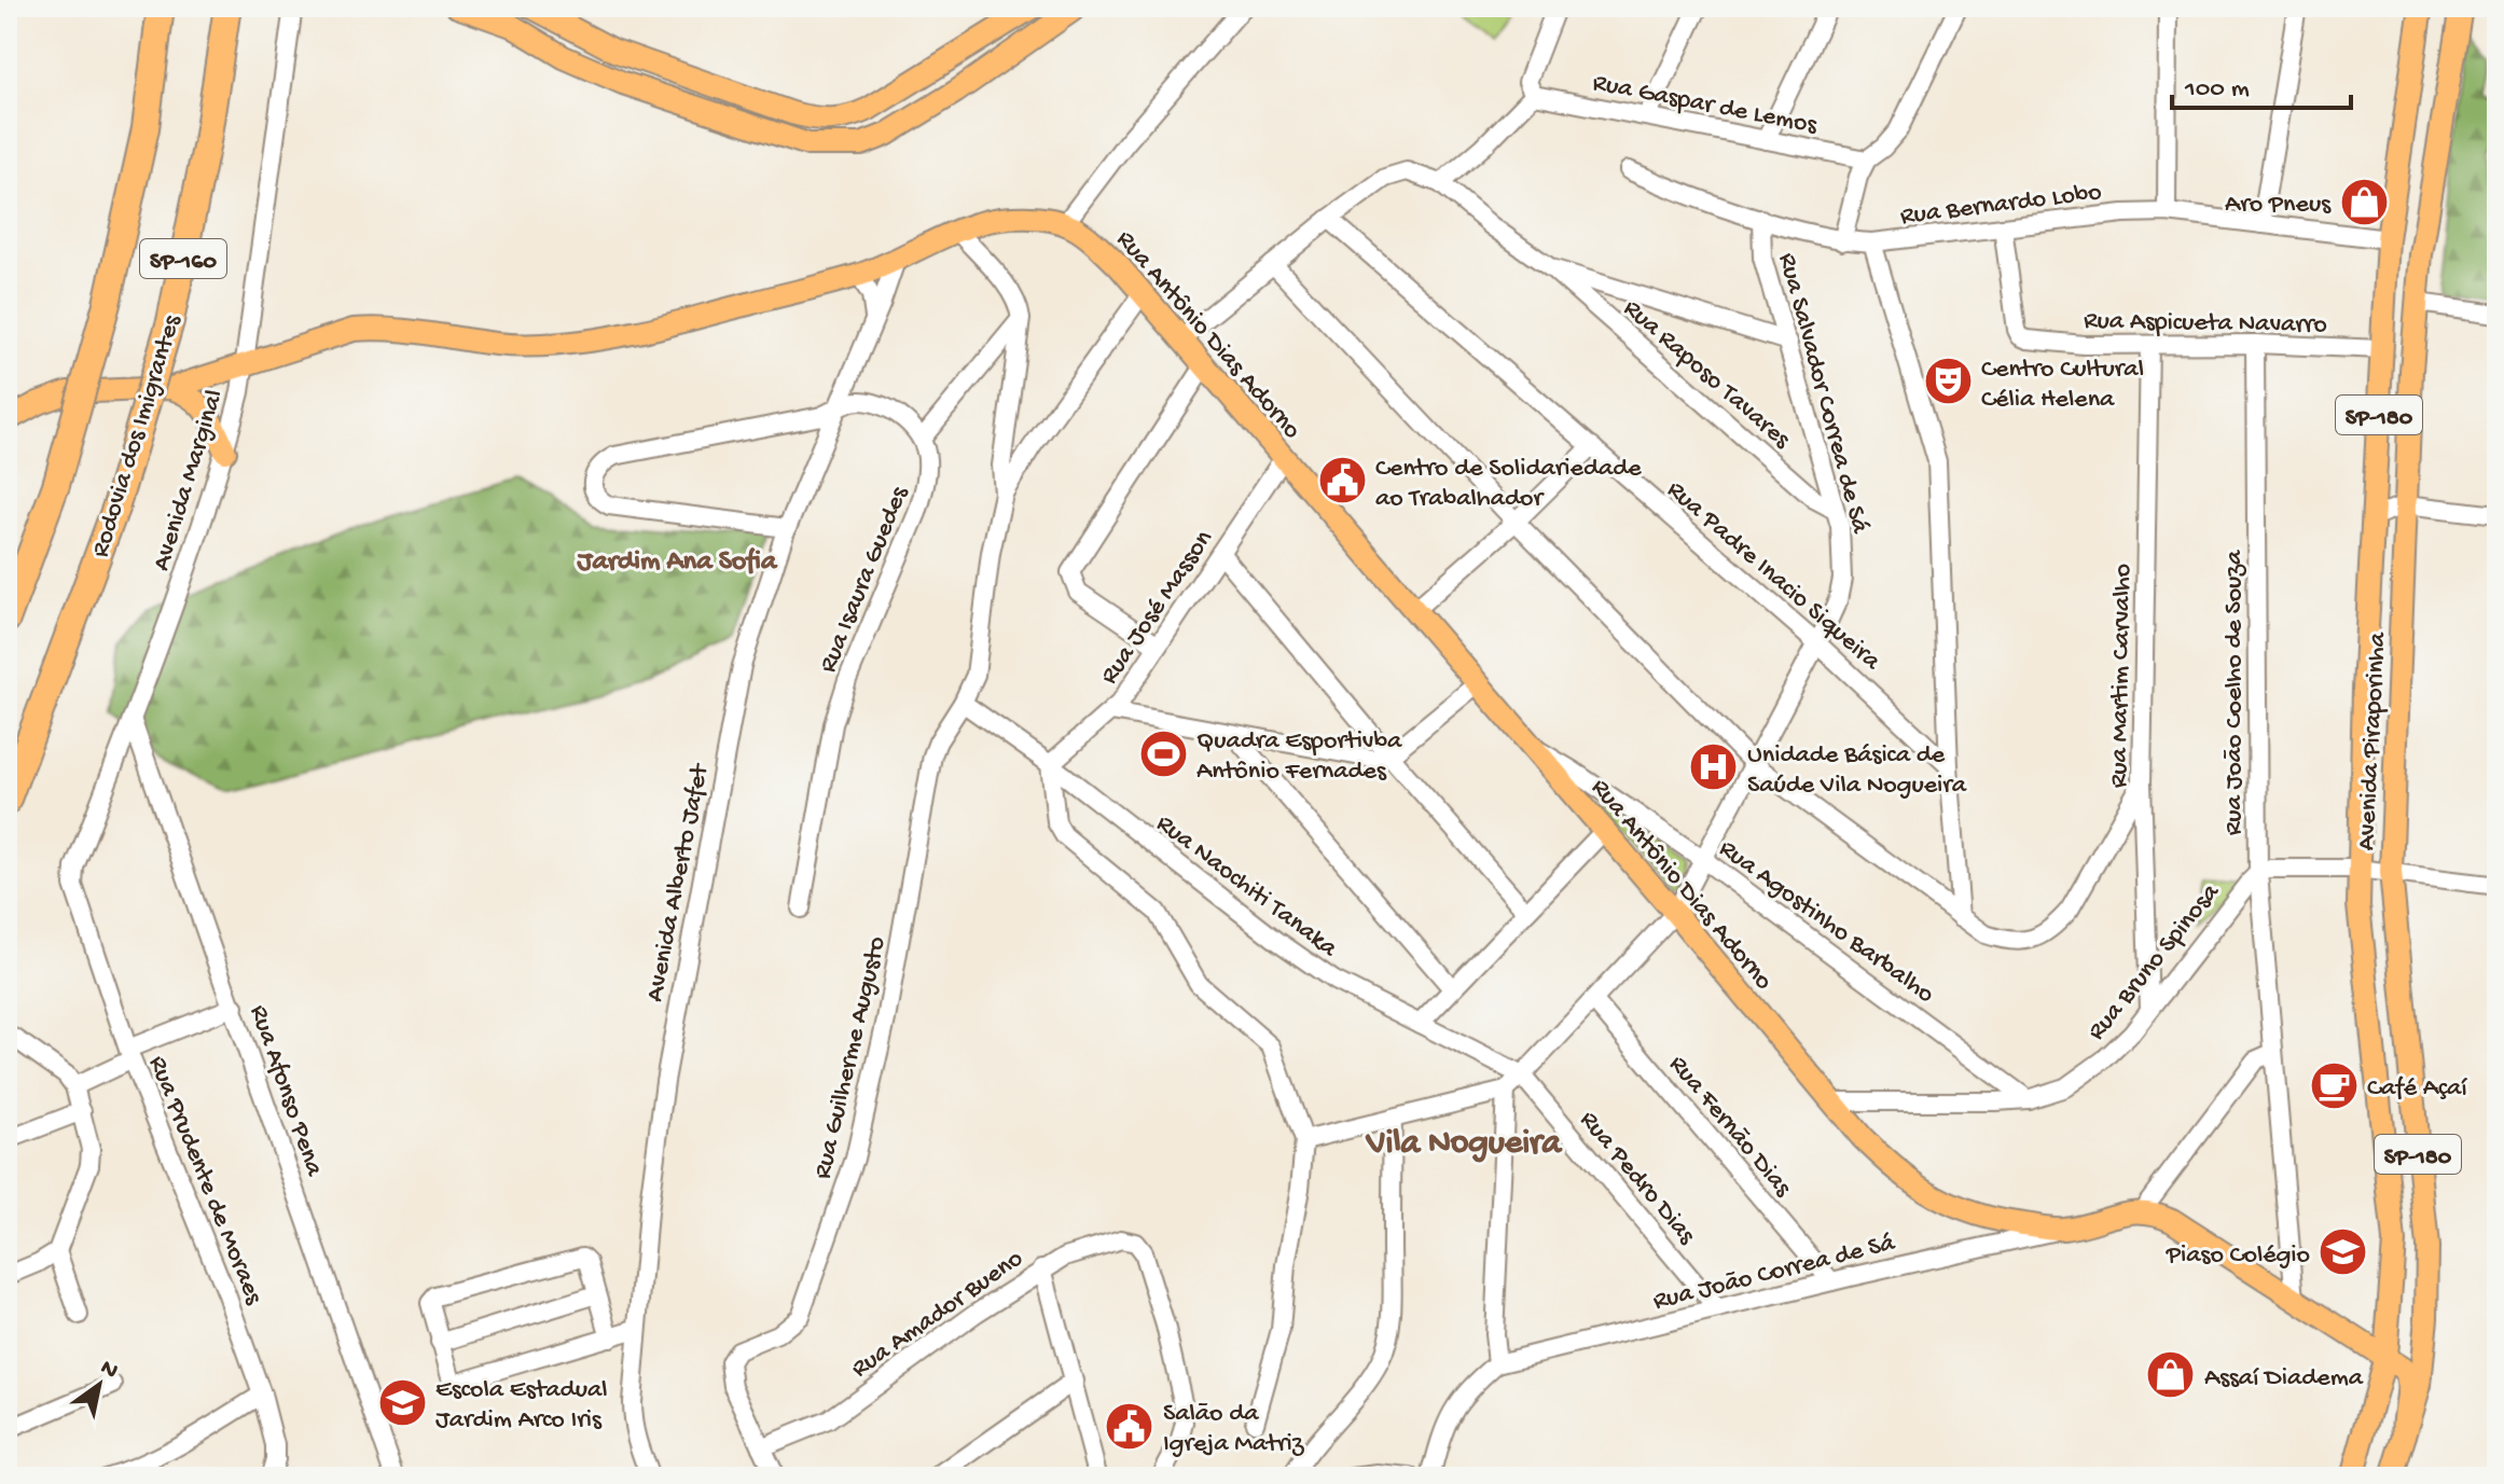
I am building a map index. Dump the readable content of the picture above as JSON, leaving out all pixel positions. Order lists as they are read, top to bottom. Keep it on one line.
{"streets":{"highway":["SP-160","Rodovia dos Imigrantes"],"main road":["Rua Antônio Dias Adorno","SP-180","Avenida Piraporinha"],"street":["Rua Gaspar de Lemos","Rua Bernardo Lobo","Rua Aspicueta Navarro","Rua Raposo Tavares","Rua Salvador Correa de Sá","Avenida Marginal","Rua Padre Inacio Siqueira","Rua Isaura Guedes","Rua José Masson","Rua Martim Carvalho","Rua João Coelho de Souza","Avenida Alberto Jafet","Rua Naochiti Tanaka","Rua Agostinho Barbalho","Rua Bruno Spinosa","Rua Guilherme Augusto","Rua Afonso Pena","Rua Fernão Dias","Rua Pedro Dias","Rua Prudente de Moraes","Rua João Correa de Sá","Rua Amador Bueno"]},"crossings":[["Rua Bernardo Lobo","Rua Aspicueta Navarro"],["Rua Bernardo Lobo","Rua Salvador Correa de Sá"],["Rua Bernardo Lobo","Avenida Piraporinha"],["Rua Aspicueta Navarro","Rua Martim Carvalho"],["Rua Aspicueta Navarro","Rua João Coelho de Souza"],["Rua Aspicueta Navarro","Avenida Piraporinha"],["Rua Antônio Dias Adorno","Rua Salvador Correa de Sá"],["Rua Antônio Dias Adorno","Rua José Masson"],["Rua Antônio Dias Adorno","Rua Agostinho Barbalho"],["Rua Antônio Dias Adorno","Rua Bruno Spinosa"],["Rua Antônio Dias Adorno","Rua João Correa de Sá"],["Rua Raposo Tavares","Rua Salvador Correa de Sá"],["Rua Salvador Correa de Sá","Rua Padre Inacio Siqueira"],["Rua Salvador Correa de Sá","Rua Naochiti Tanaka"],["Rua Salvador Correa de Sá","Rua Agostinho Barbalho"],["Rua Salvador Correa de Sá","Rua Fernão Dias"],["Rua Salvador Correa de Sá","Rua Pedro Dias"],["Avenida Marginal","Rua Afonso Pena"],["Avenida Marginal","Rua Prudente de Moraes"],["Rua José Masson","Rua Naochiti Tanaka"],["Rua Martim Carvalho","Rua Bruno Spinosa"],["Rua João Coelho de Souza","Rua Bruno Spinosa"],["Rua Naochiti Tanaka","Rua Guilherme Augusto"],["Rua Naochiti Tanaka","Rua Pedro Dias"],["Rua Agostinho Barbalho","Rua Bruno Spinosa"],["Rua Guilherme Augusto","Rua Amador Bueno"],["Rua Fernão Dias","Rua João Correa de Sá"],["Rua Pedro Dias","Rua João Correa de Sá"]],"districts":["Jardim Ana Sofia","Vila Nogueira"],"places":{"shop":["Aro Pneus","Assaí Diadema"],"theatre":["Centro Cultural Célia Helena"],"public building":["Centro de Solidariedade ao Trabalhador","Salão da Igreja Matriz"],"sports":["Quadra Esportivba Antônio Fernades"],"hospital":["Unidade Básica de Saúde Vila Nogueira"],"cafe":["Café Açaí"],"school or university":["Piaso Colégio","Escola Estadual Jardim Arco Iris"]},"scale_bar":"100 m","north":"top right"}
